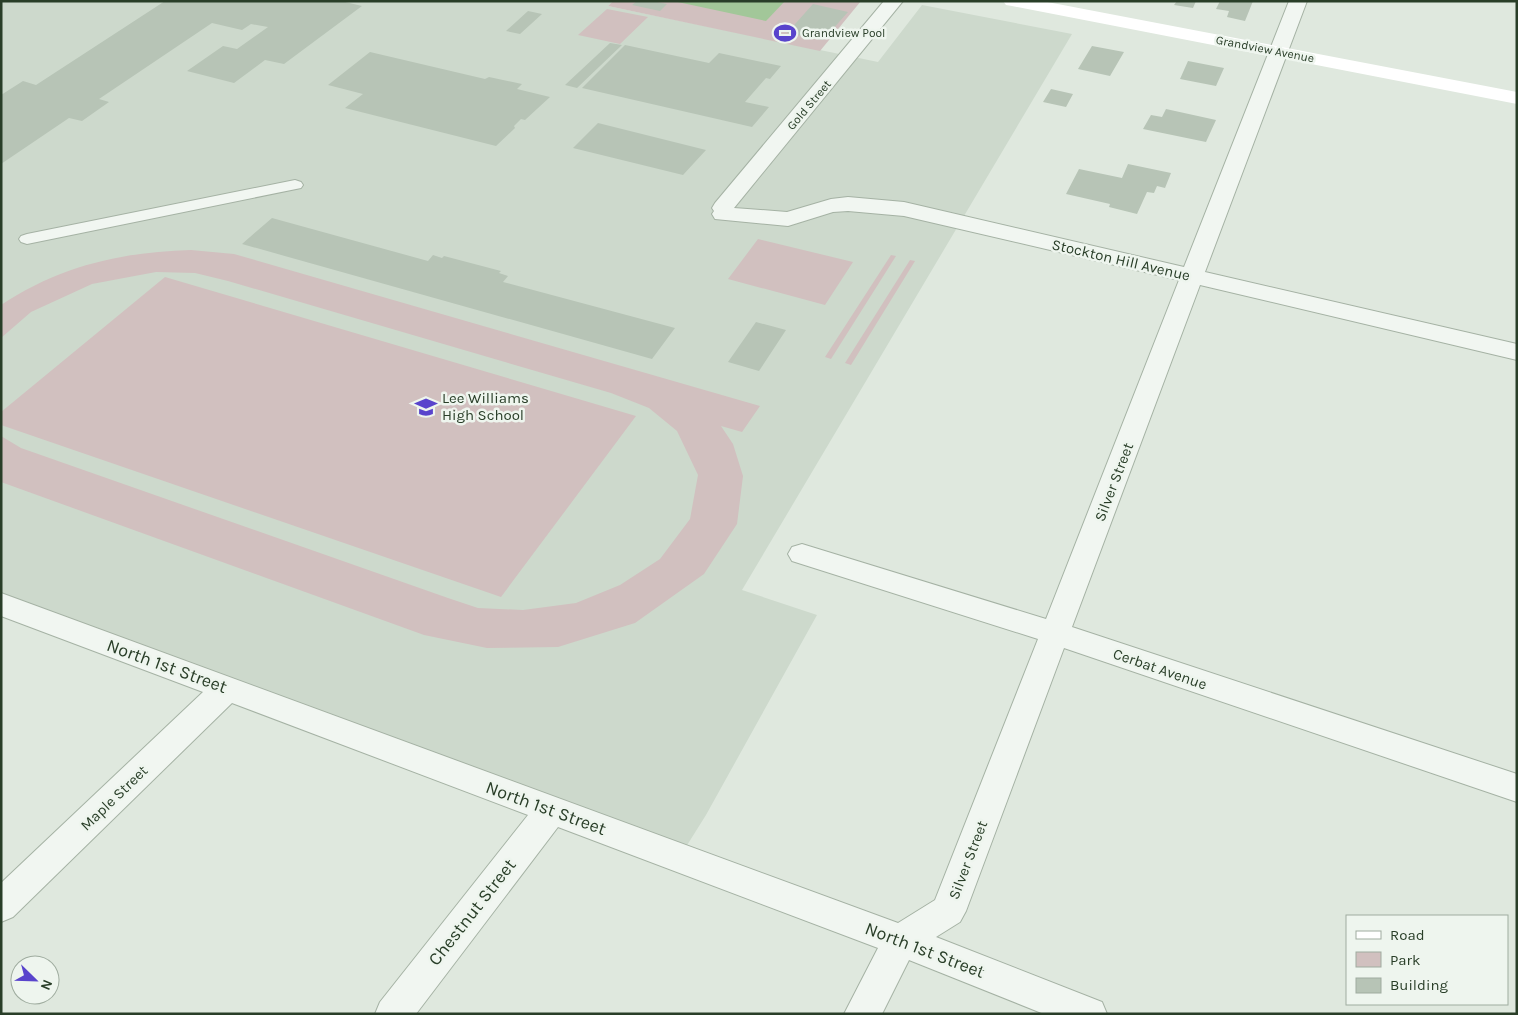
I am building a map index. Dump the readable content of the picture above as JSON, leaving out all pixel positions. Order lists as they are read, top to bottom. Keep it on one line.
{"streets":{"main road":["Grandview Avenue"],"street":["Gold Street","Stockton Hill Avenue","Silver Street","North 1st Street","Cerbat Avenue","Maple Street","Chestnut Street"]},"crossings":[["Grandview Avenue","Silver Street"],["Gold Street","Stockton Hill Avenue"],["Stockton Hill Avenue","Silver Street"],["Silver Street","North 1st Street"],["Silver Street","Cerbat Avenue"],["North 1st Street","Maple Street"],["North 1st Street","Chestnut Street"]],"places":{"sports":["Grandview Pool"],"school or university":["Lee Williams High School"]},"legend":["Road","Park","Building"],"north":"bottom right"}
